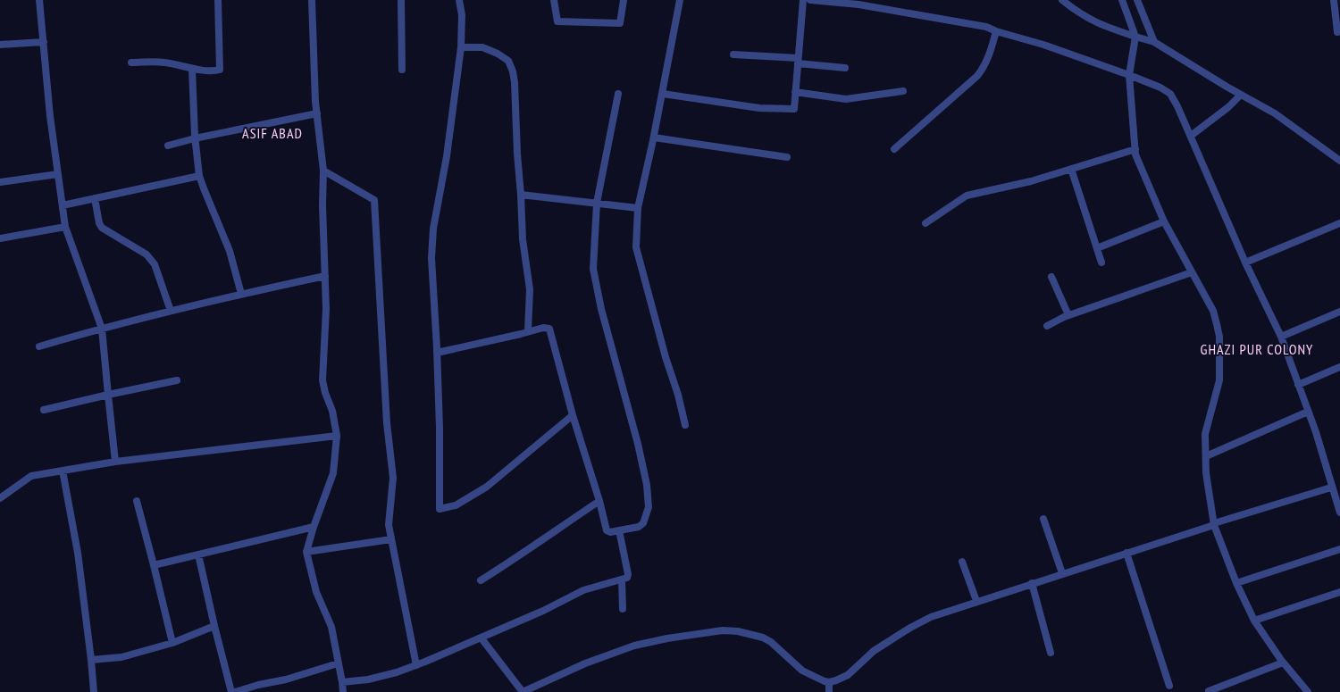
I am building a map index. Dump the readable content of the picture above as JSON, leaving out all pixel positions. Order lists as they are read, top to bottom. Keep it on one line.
{"districts":["ASIF ABAD","GHAZI PUR COLONY"]}
